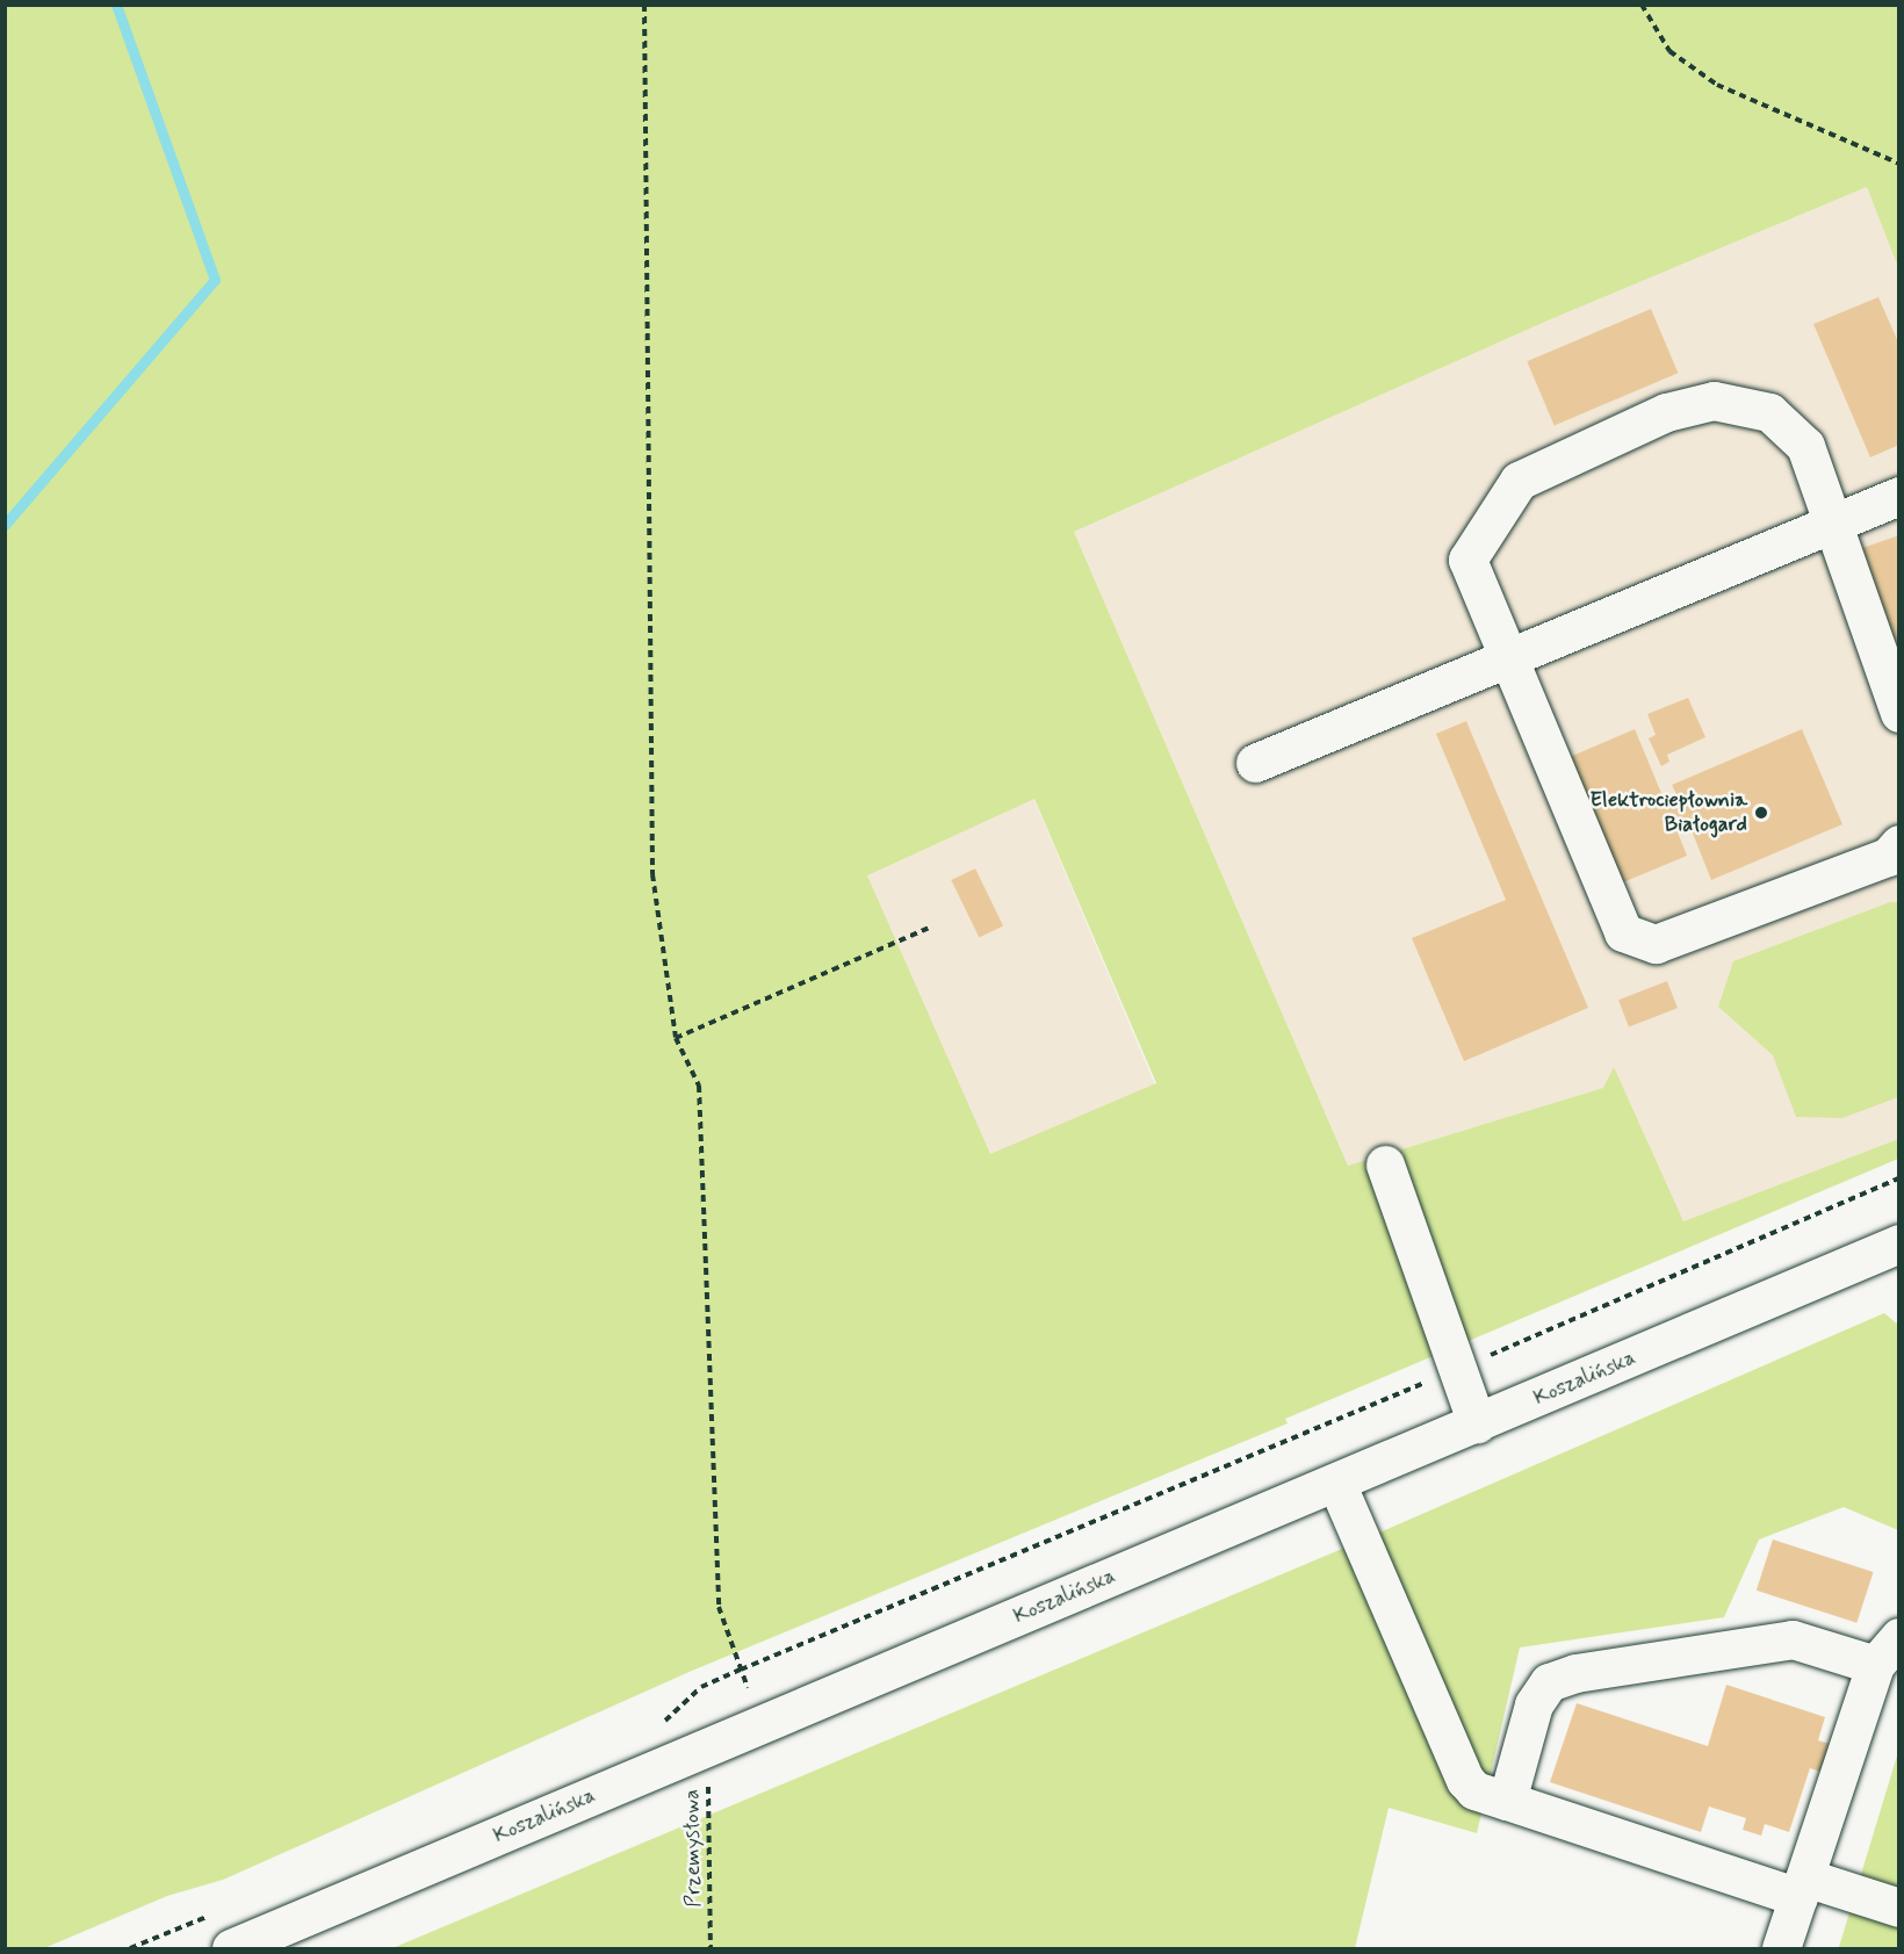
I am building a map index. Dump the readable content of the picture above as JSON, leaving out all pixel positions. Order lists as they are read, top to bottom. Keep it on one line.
{"streets":{"street":["Koszalińska"],"path":["Przemysłowa"]},"crossings":[["Koszalińska","Przemysłowa"]],"places":["Elektrociepłownia Białogard"]}
